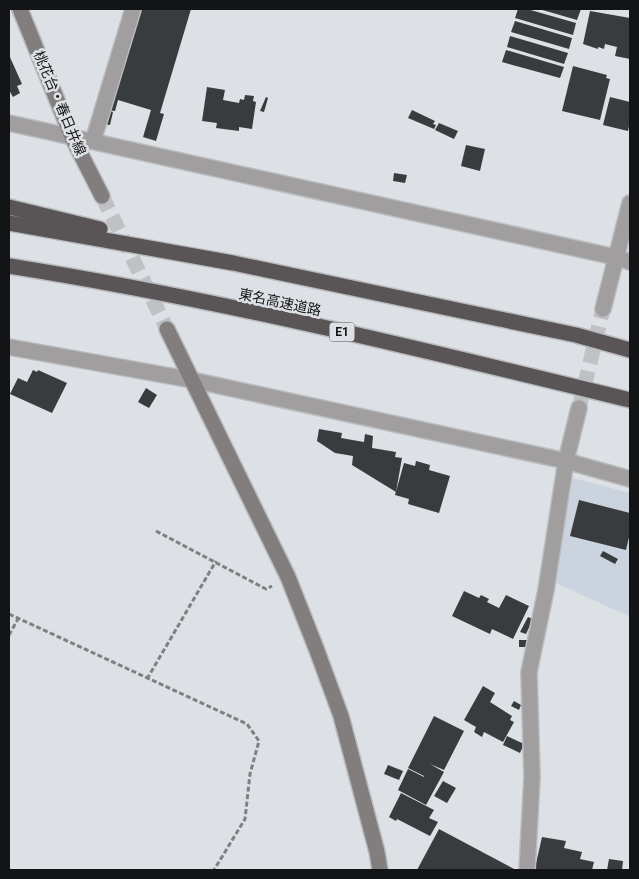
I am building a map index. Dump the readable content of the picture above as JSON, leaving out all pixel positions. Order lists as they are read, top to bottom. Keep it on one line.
{"streets":{"highway":["東名高速道路","E1"],"street":["桃花台・春日井線"]}}
